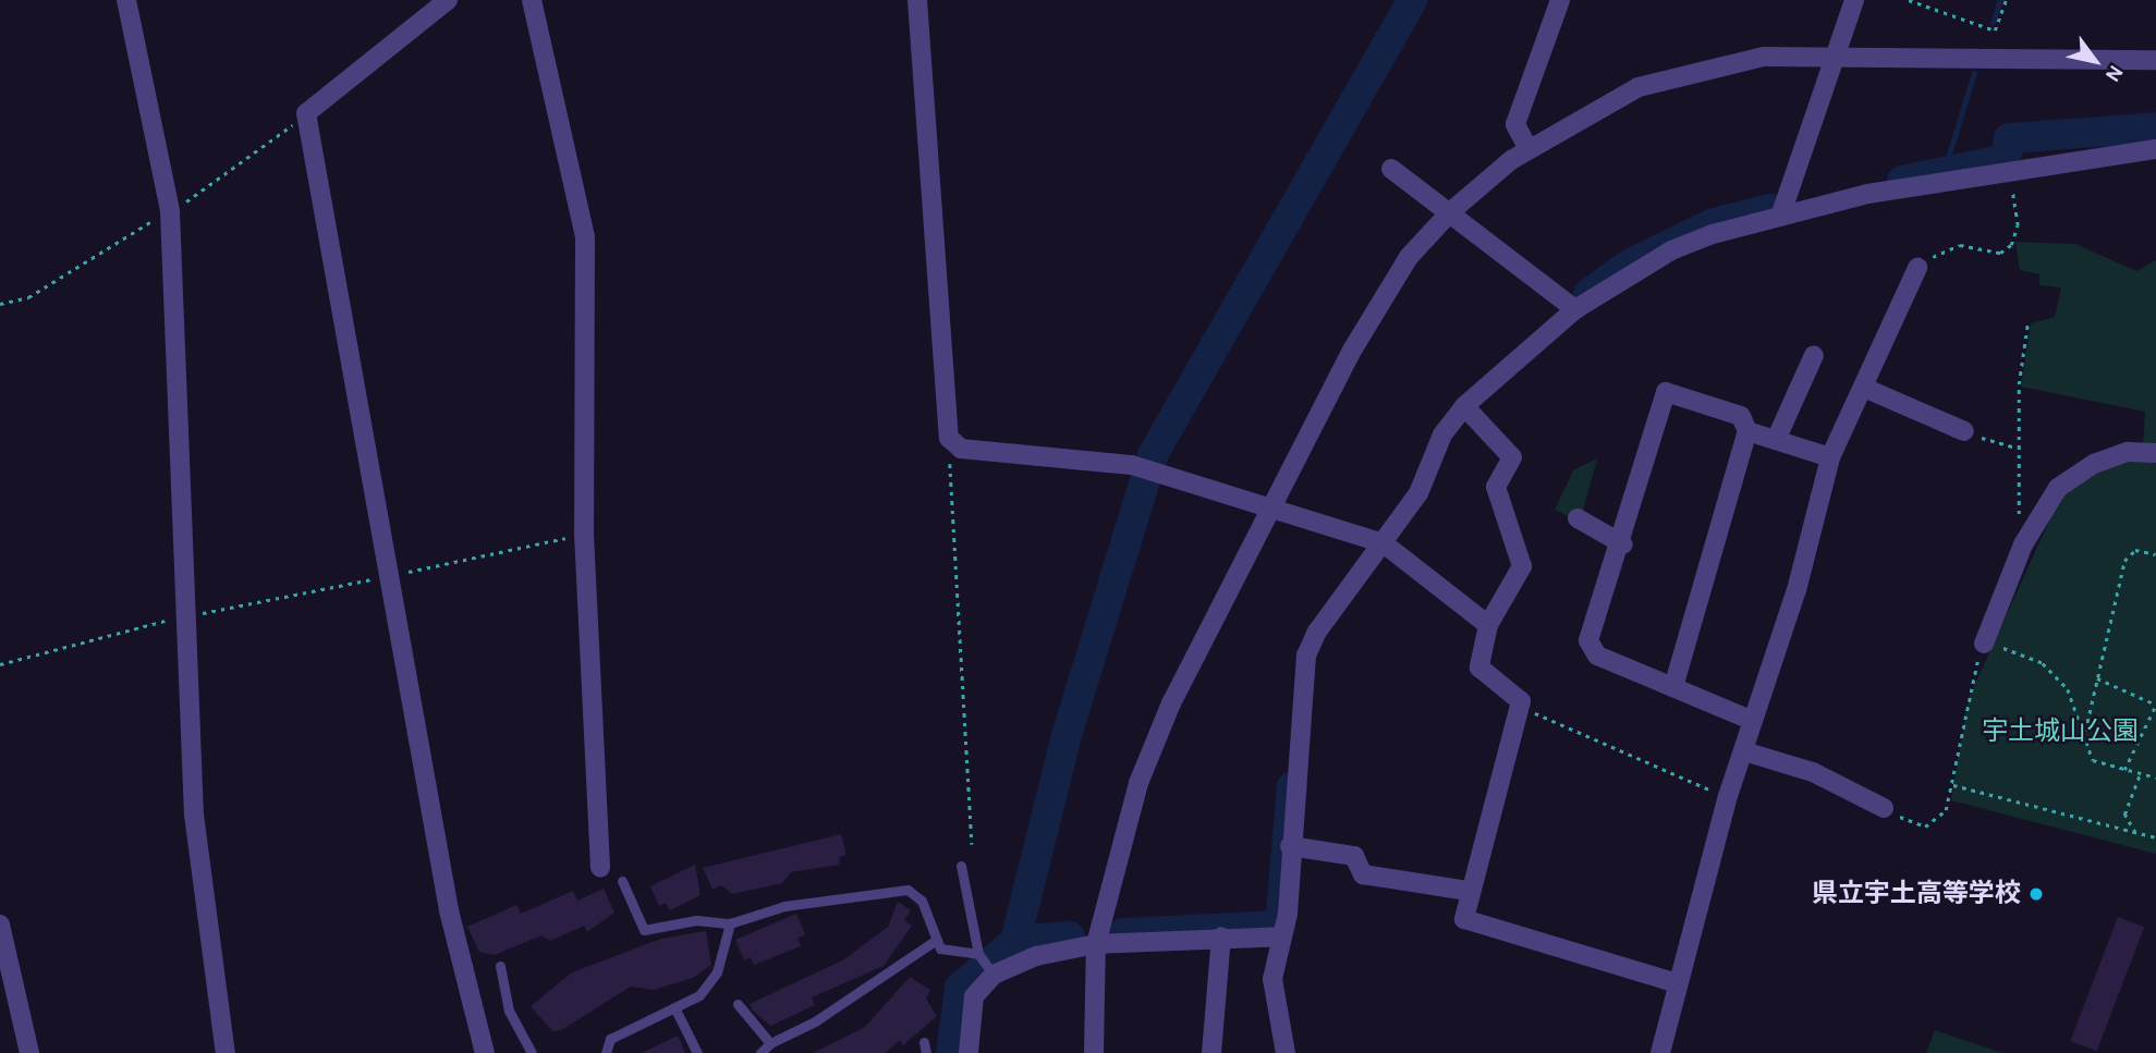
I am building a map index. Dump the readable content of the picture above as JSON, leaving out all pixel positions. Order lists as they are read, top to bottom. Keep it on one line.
{"parks":["宇土城山公園"],"places":["県立宇土高等学校"],"north":"bottom right"}
